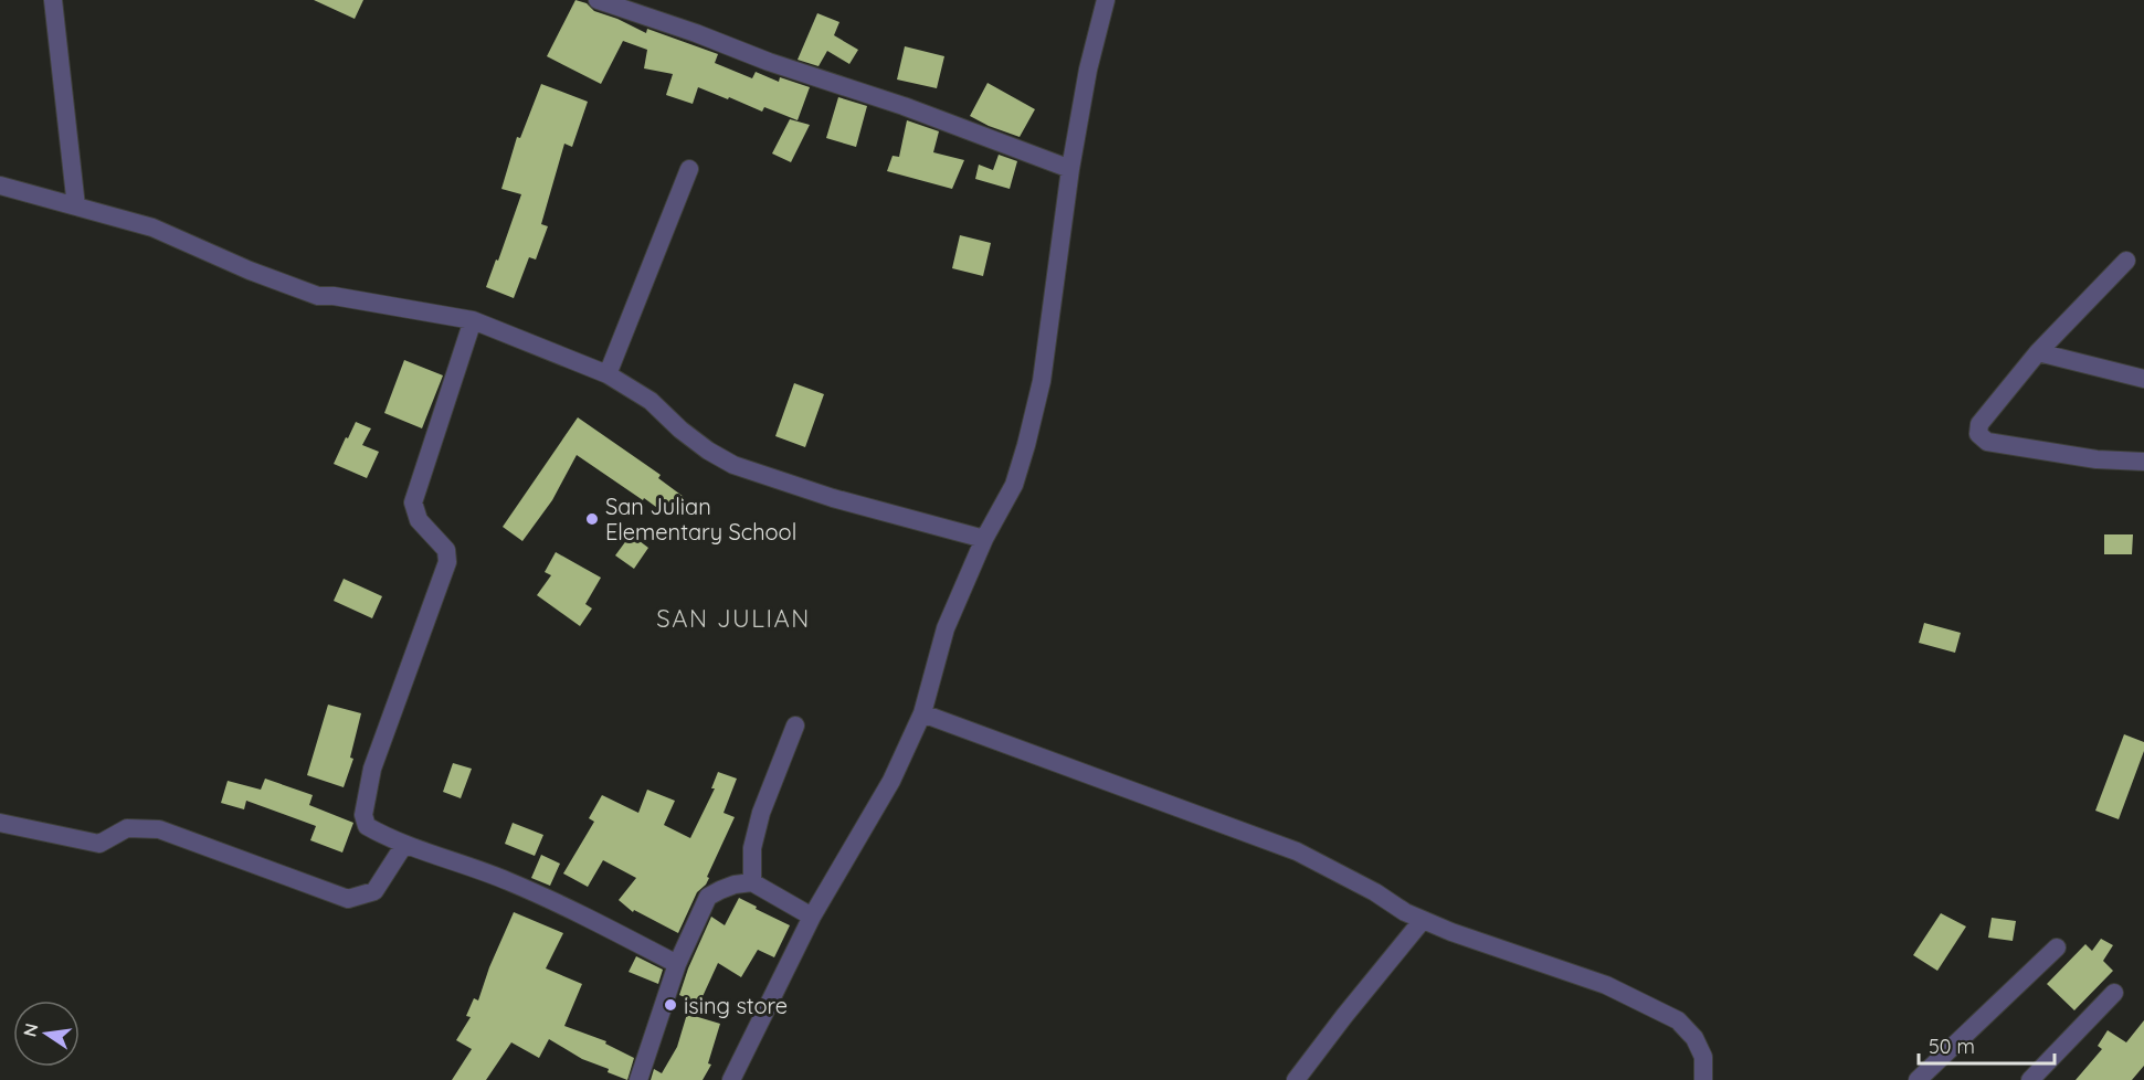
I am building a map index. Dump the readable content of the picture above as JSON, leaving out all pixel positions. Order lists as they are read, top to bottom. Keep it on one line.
{"districts":["SAN JULIAN"],"places":["San Julian Elementary School","ising store"],"scale_bar":"50 m","north":"left"}
